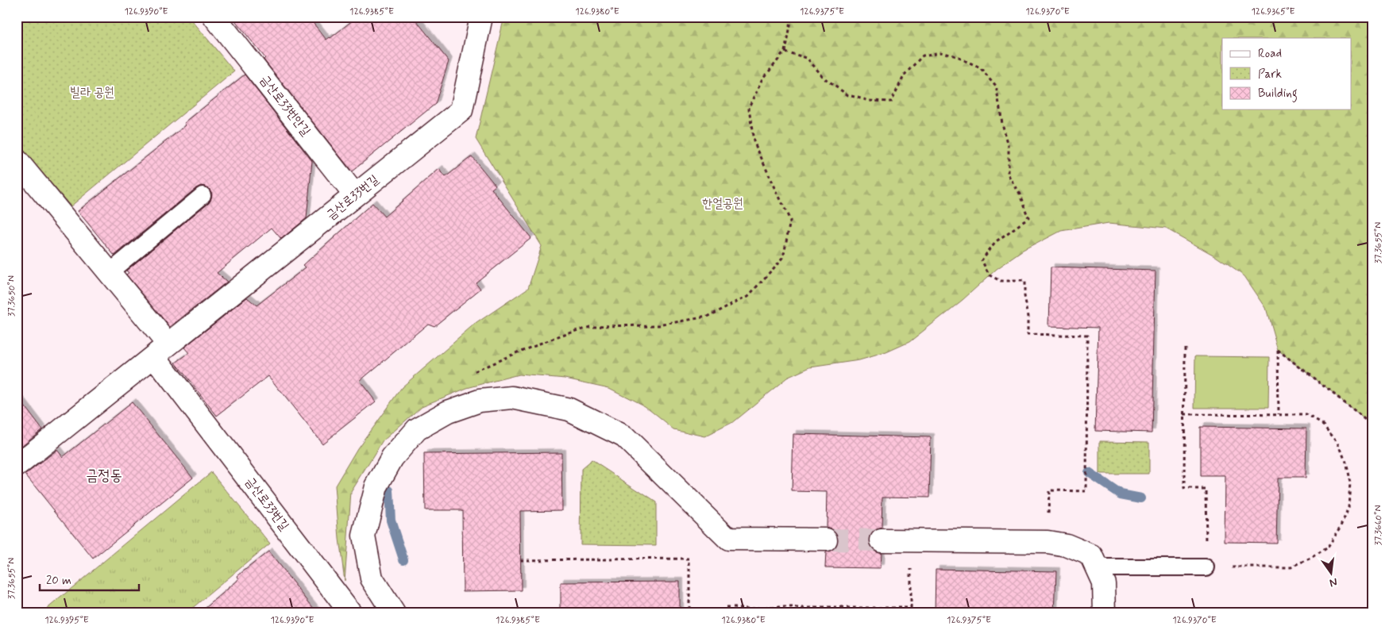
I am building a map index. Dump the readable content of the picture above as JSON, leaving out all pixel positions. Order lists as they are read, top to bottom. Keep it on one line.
{"streets":{"street":["금산로33번안길","금산로33번길"]},"crossings":[["금산로33번안길","금산로33번길"]],"districts":["금정동"],"parks":["빌라 공원","한얼공원"],"legend":["Road","Park","Building"],"scale_bar":"20 m","north":"bottom","coordinates":["126.9390°E","126.9385°E","126.9380°E","126.9375°E","126.9370°E","126.9365°E","37.3655°N","37.3650°N","37.3660°N","126.9395°E"]}
